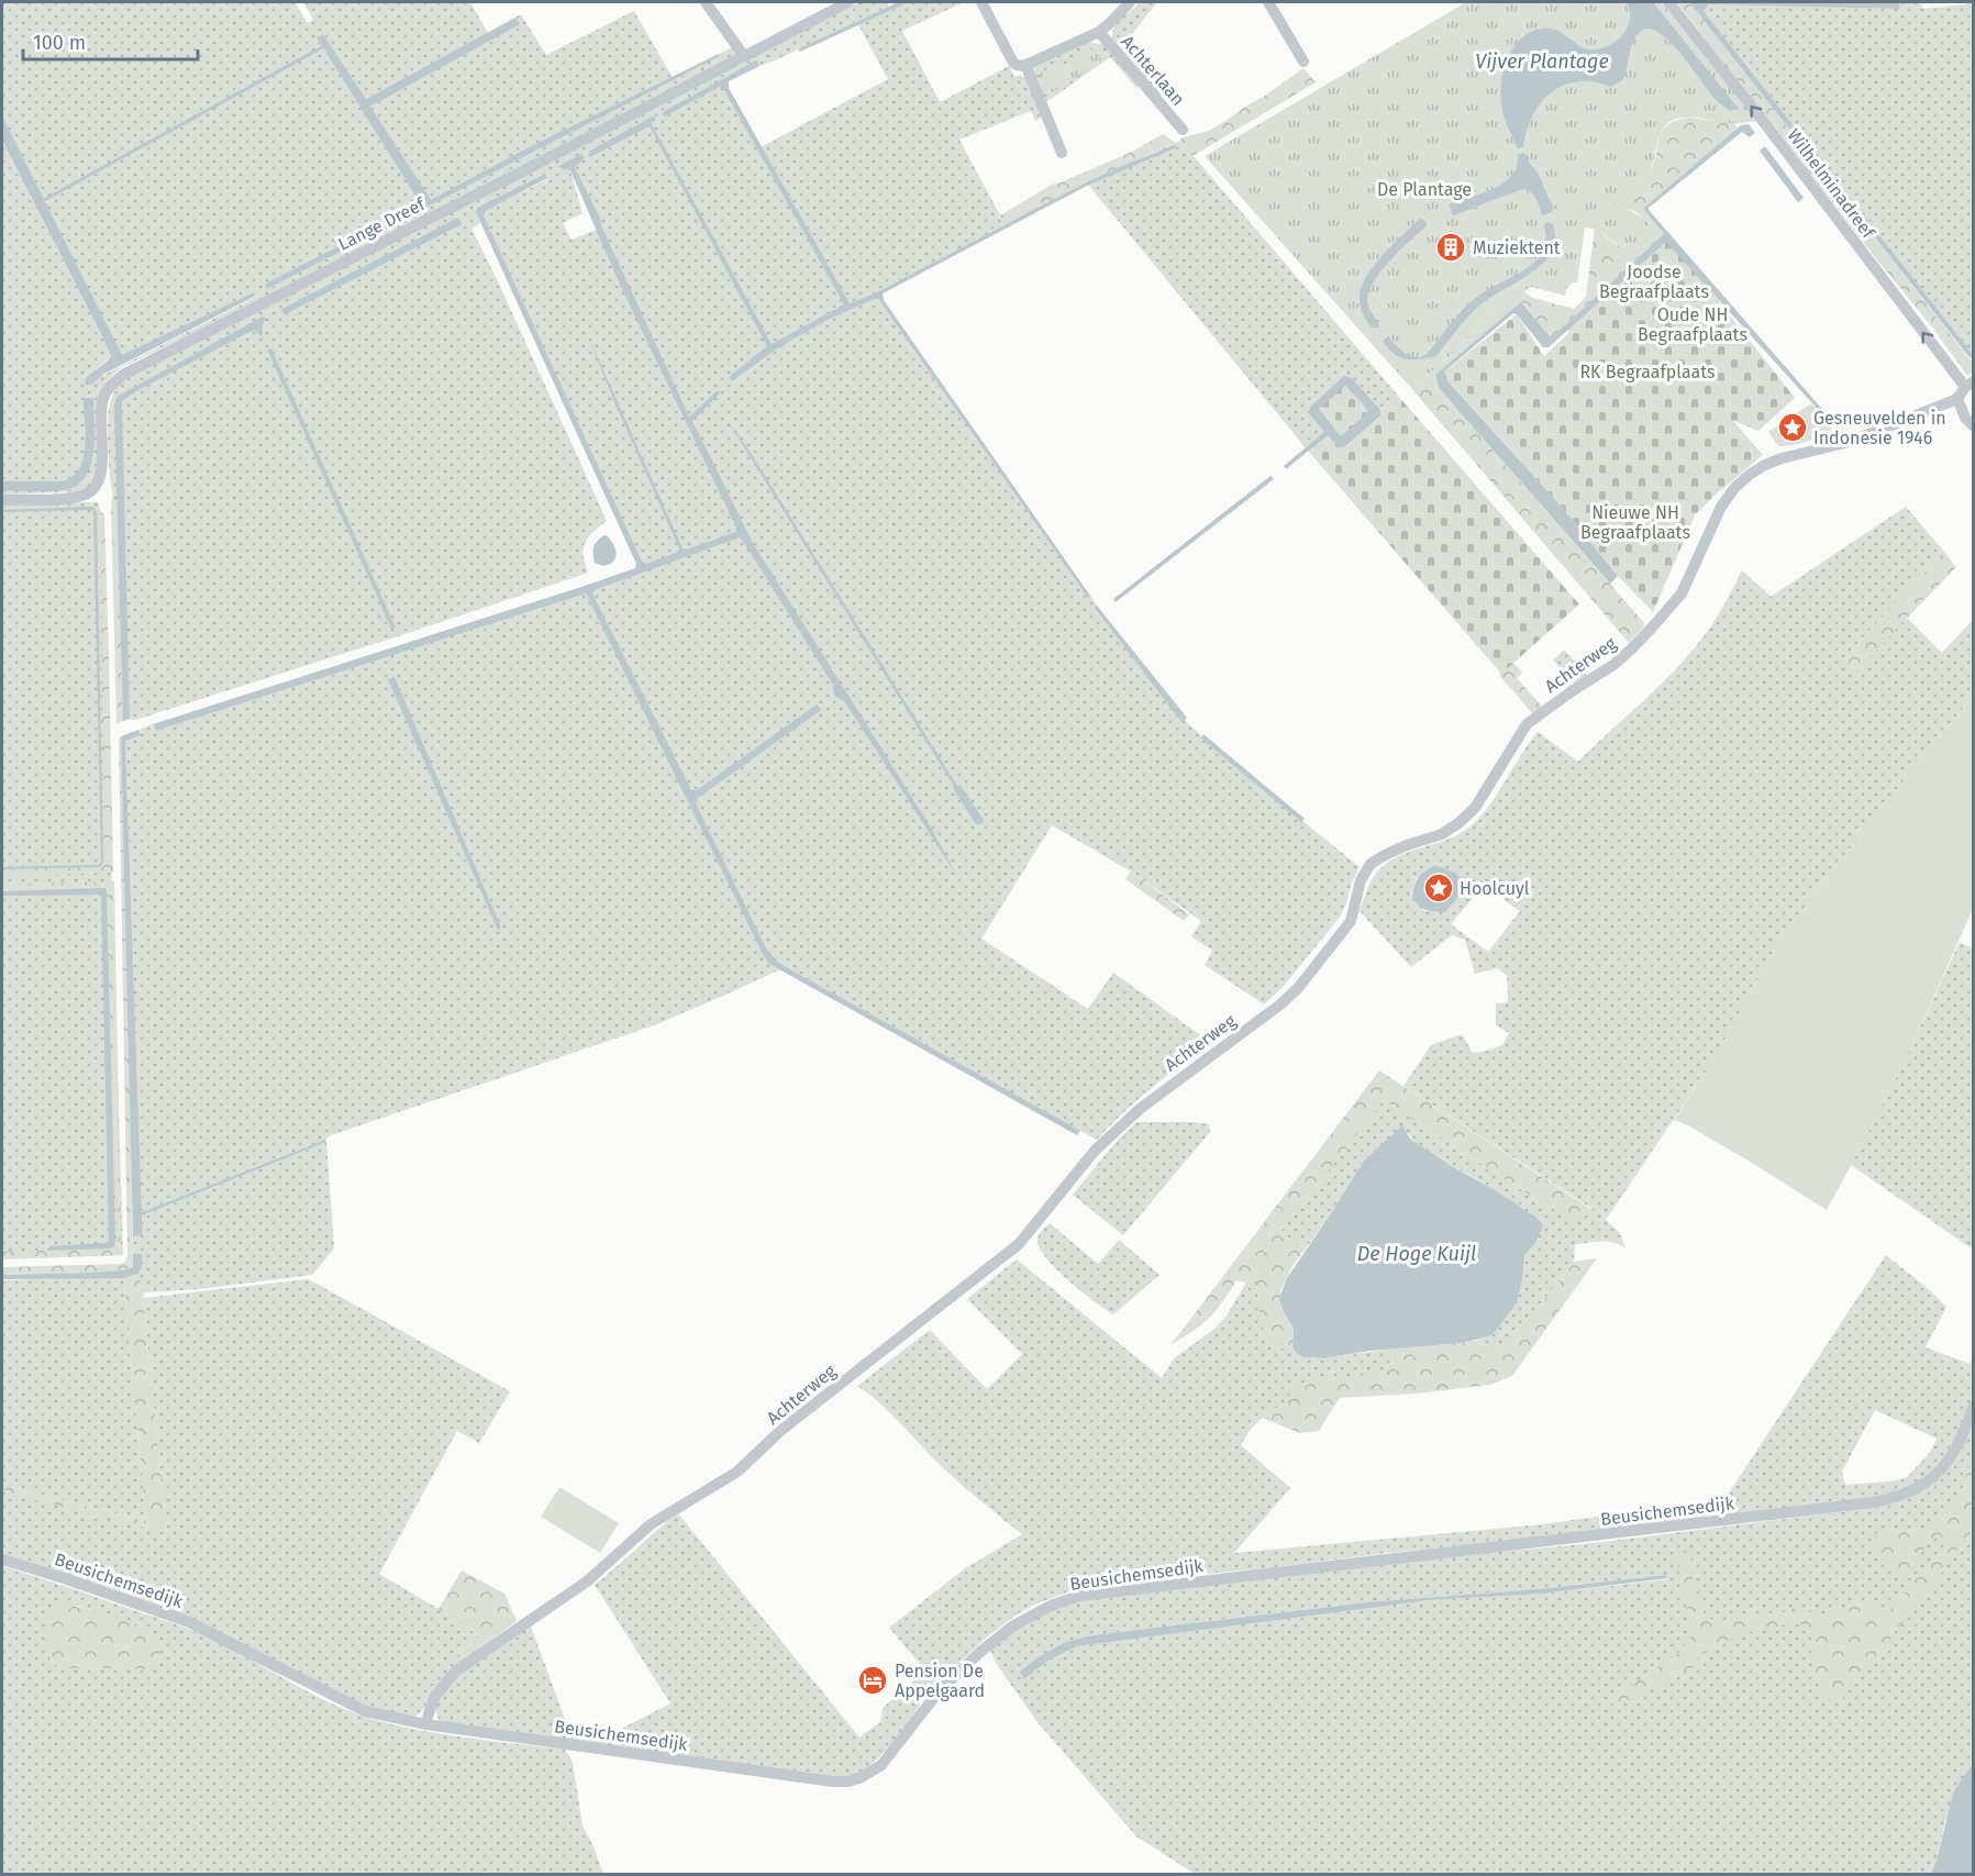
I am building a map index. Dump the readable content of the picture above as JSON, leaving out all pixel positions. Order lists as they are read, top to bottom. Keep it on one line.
{"streets":{"street":["Achterlaan","Wilhelminadreef","Lange Dreef","Achterweg","Beusichemsedijk"]},"crossings":[["Achterweg","Beusichemsedijk"]],"one_way":["Wilhelminadreef"],"water":["Vijver Plantage","De Hoge Kuijl"],"parks":["De Plantage","Joodse Begraafplaats","Oude NH Begraafplaats","RK Begraafplaats","Nieuwe NH Begraafplaats"],"places":{"building":["Muziektent"],"place":["Gesneuvelden in Indonesie 1946","Hoolcuyl"],"hotel":["Pension De Appelgaard"]},"scale_bar":"100 m"}
